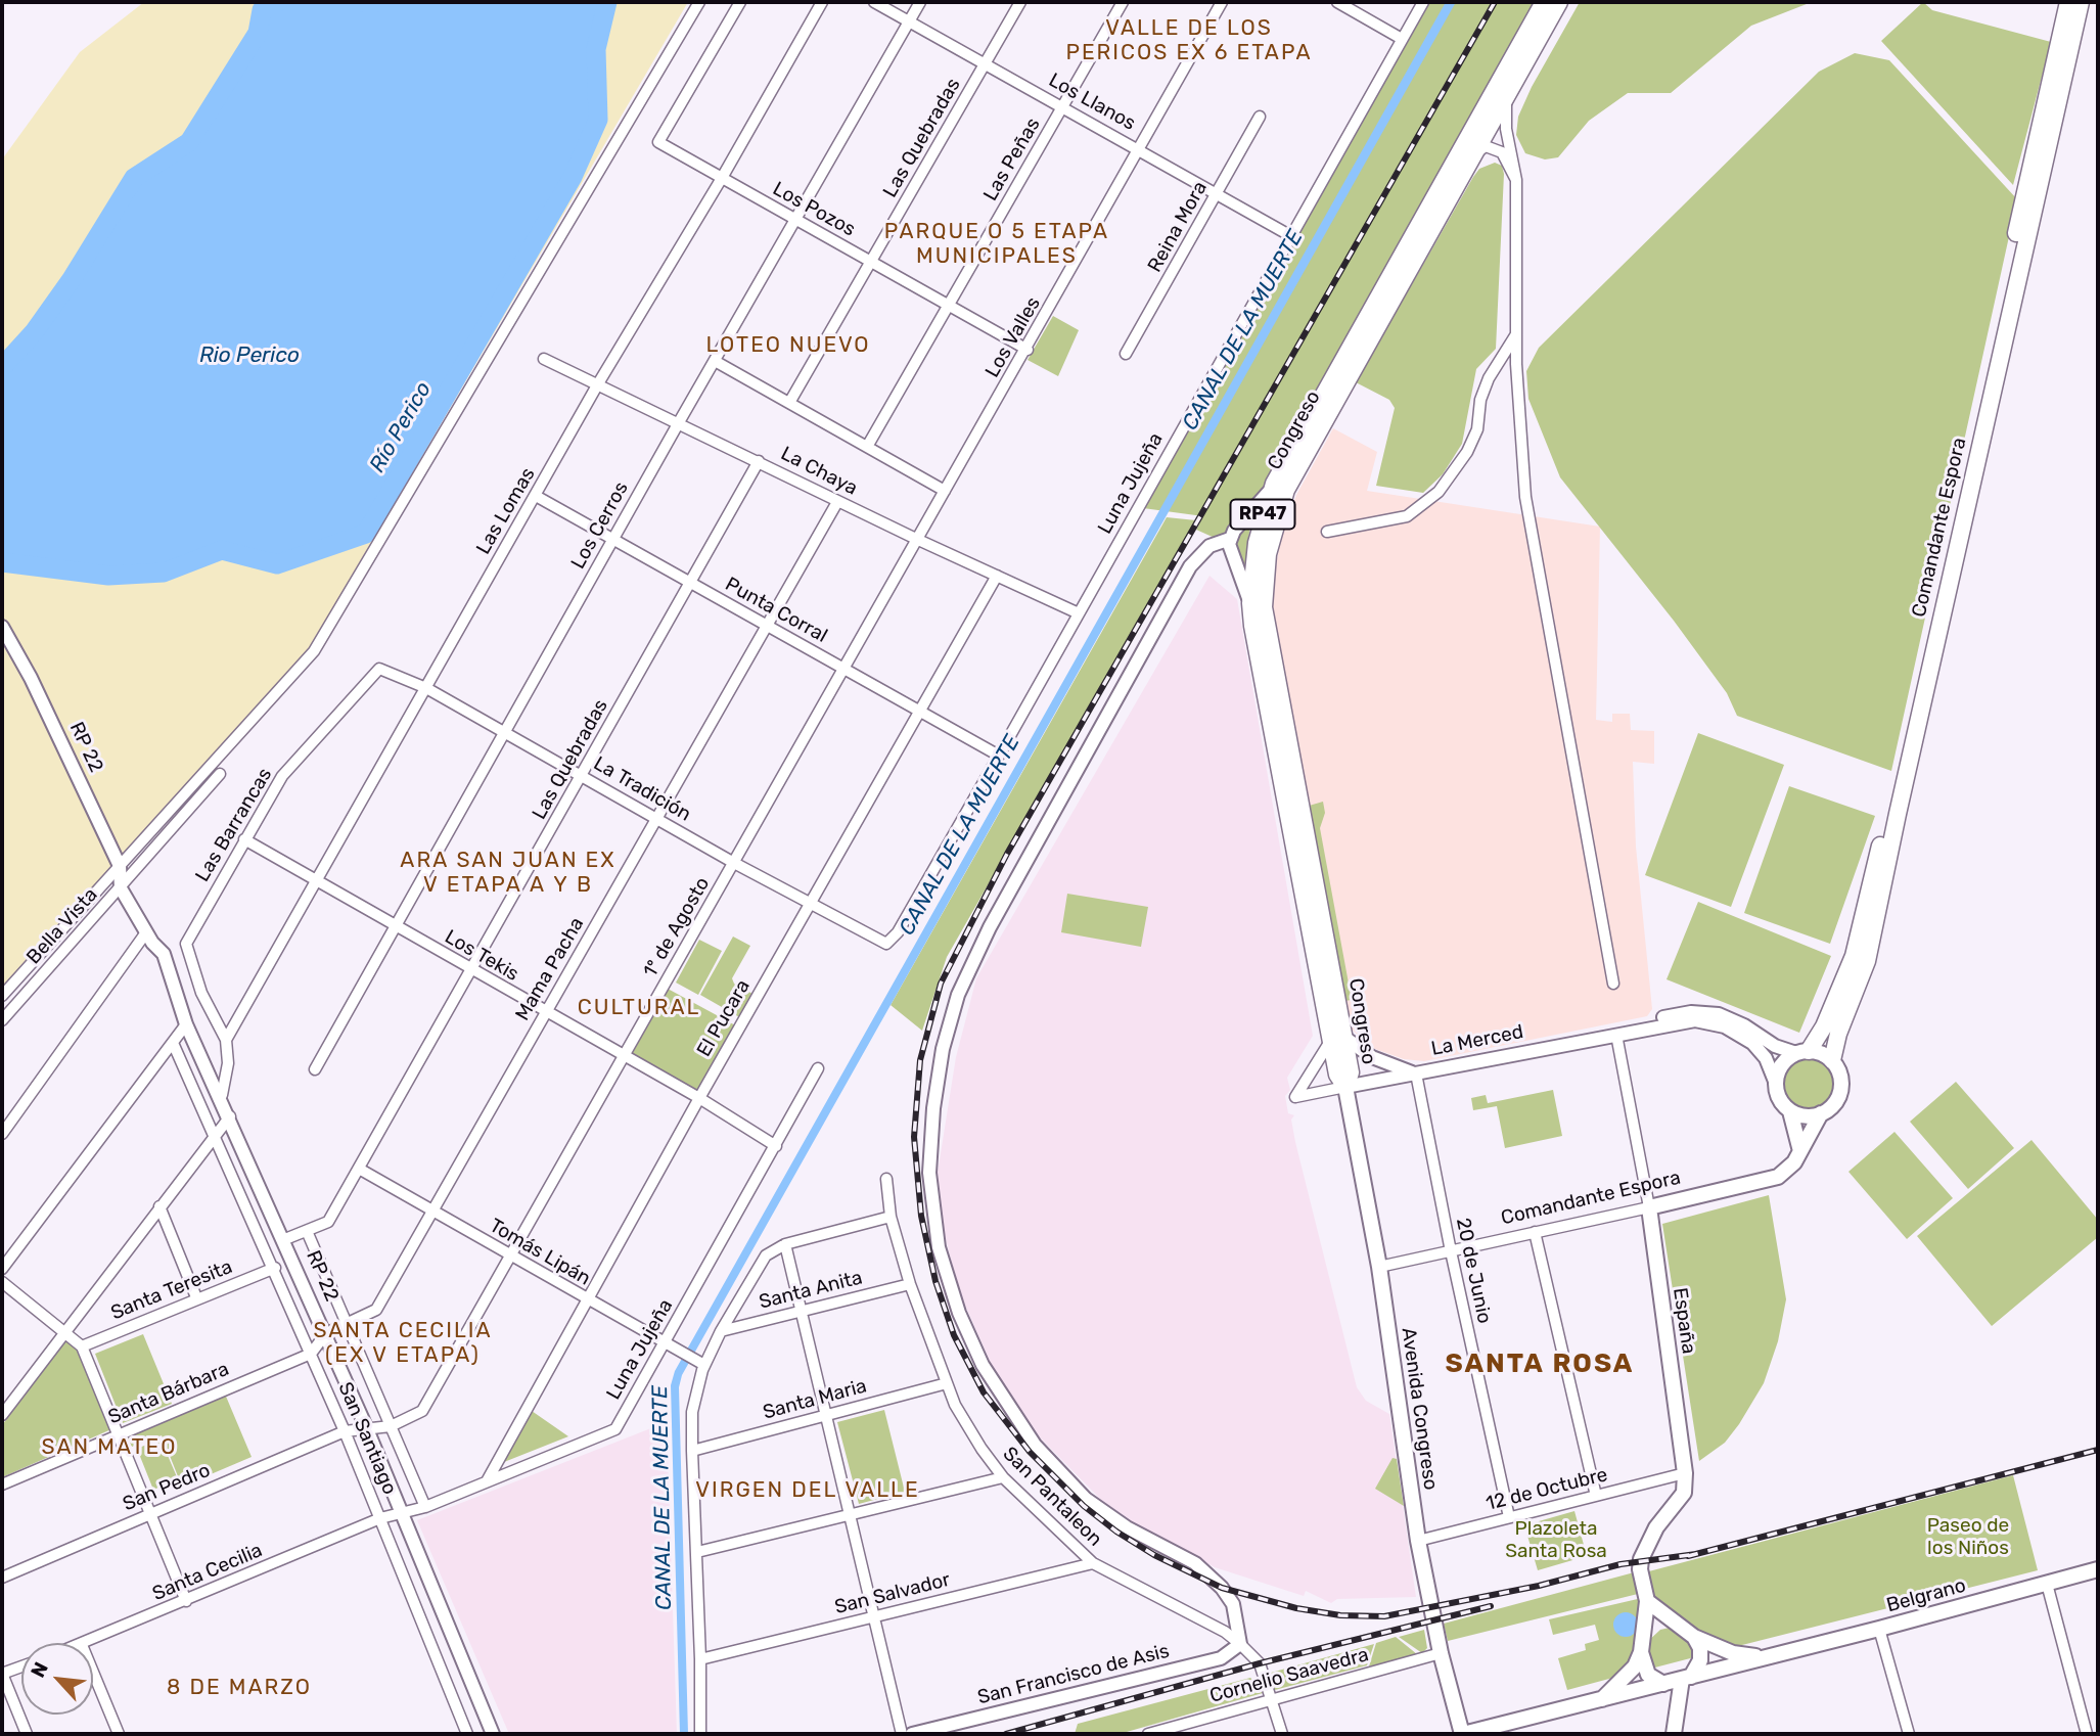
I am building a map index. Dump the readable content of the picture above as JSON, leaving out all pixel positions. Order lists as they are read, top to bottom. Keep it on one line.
{"streets":{"main road":["Congreso","RP47","Comandante Espora","España","Avenida Congreso","Belgrano"],"street":["Los Llanos","Las Quebradas","Las Peñas","Los Pozos","Reina Mora","Los Valles","La Chaya","Luna Jujeña","Las Lomas","Los Cerros","Punta Corral","RP 22","La Tradición","Las Barrancas","Bella Vista","1º de Agosto","Los Tekis","Mama Pacha","El Pucara","La Merced","Tomás Lipán","20 de Junio","Santa Teresita","Santa Anita","Santa Bárbara","Santa Maria","San Santiago","San Pedro","12 de Octubre","San Pantaleon","Santa Cecilia","San Salvador","San Francisco de Asis","Cornelio Saavedra"]},"crossings":[["Los Llanos","Las Quebradas"],["Los Llanos","Las Peñas"],["Los Llanos","Reina Mora"],["Los Llanos","Los Valles"],["Los Llanos","Luna Jujeña"],["Los Llanos","Los Cerros"],["Las Quebradas","Los Pozos"],["Las Quebradas","La Chaya"],["Las Quebradas","Punta Corral"],["Las Quebradas","RP 22"],["Las Quebradas","La Tradición"],["Las Quebradas","Los Tekis"],["Las Quebradas","Tomás Lipán"],["Las Peñas","Los Pozos"],["Los Pozos","Los Valles"],["Los Pozos","Las Lomas"],["Los Pozos","Los Cerros"],["Los Valles","La Chaya"],["Los Valles","1º de Agosto"],["Congreso","La Merced"],["Congreso","Avenida Congreso"],["La Chaya","Luna Jujeña"],["La Chaya","Las Lomas"],["La Chaya","Los Cerros"],["La Chaya","1º de Agosto"],["La Chaya","Mama Pacha"],["La Chaya","El Pucara"],["Luna Jujeña","Punta Corral"],["Luna Jujeña","RP 22"],["Luna Jujeña","La Tradición"],["Luna Jujeña","Los Tekis"],["Luna Jujeña","El Pucara"],["Luna Jujeña","Tomás Lipán"],["Luna Jujeña","San Santiago"],["Luna Jujeña","Santa Cecilia"],["Las Lomas","Punta Corral"],["Las Lomas","La Tradición"],["Las Lomas","Las Barrancas"],["Las Lomas","Los Tekis"],["Los Cerros","Punta Corral"],["Los Cerros","La Tradición"],["Los Cerros","Los Tekis"],["Comandante Espora","20 de Junio"],["Comandante Espora","España"],["Comandante Espora","Avenida Congreso"],["Punta Corral","1º de Agosto"],["Punta Corral","Mama Pacha"],["Punta Corral","El Pucara"],["RP 22","Bella Vista"],["RP 22","1º de Agosto"],["RP 22","Mama Pacha"],["La Tradición","Las Barrancas"],["La Tradición","1º de Agosto"],["La Tradición","Mama Pacha"],["La Tradición","El Pucara"],["Las Barrancas","Los Tekis"],["1º de Agosto","Los Tekis"],["1º de Agosto","Tomás Lipán"],["1º de Agosto","San Santiago"],["1º de Agosto","San Pedro"],["Los Tekis","Mama Pacha"],["Los Tekis","El Pucara"],["Mama Pacha","Tomás Lipán"],["Mama Pacha","Santa Bárbara"],["Mama Pacha","San Santiago"],["El Pucara","Tomás Lipán"],["La Merced","20 de Junio"],["La Merced","España"],["La Merced","Avenida Congreso"],["20 de Junio","12 de Octubre"],["Santa Teresita","San Santiago"],["Santa Anita","San Pantaleon"],["España","12 de Octubre"],["España","Belgrano"],["Santa Bárbara","San Santiago"],["Santa Maria","San Pantaleon"],["Avenida Congreso","12 de Octubre"],["Avenida Congreso","Belgrano"],["Avenida Congreso","Cornelio Saavedra"],["San Santiago","San Pedro"],["San Santiago","Santa Cecilia"],["San Pantaleon","San Salvador"],["San Pantaleon","San Francisco de Asis"],["San Pantaleon","Cornelio Saavedra"]],"districts":["VALLE DE LOS PERICOS EX 6 ETAPA","PARQUE O 5 ETAPA MUNICIPALES","LOTEO NUEVO","ARA SAN JUAN EX V ETAPA A Y B","CULTURAL","SANTA CECILIA (EX V ETAPA)","SANTA ROSA","SAN MATEO","VIRGEN DEL VALLE","8 DE MARZO"],"water":["CANAL DE LA MUERTE","Rio Perico","Río Perico"],"parks":["Paseo de los Niños","Plazoleta Santa Rosa"],"north":"top left"}
